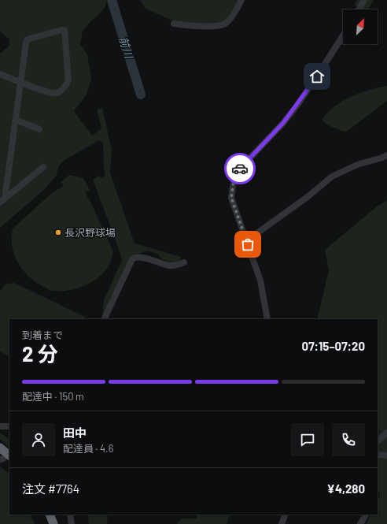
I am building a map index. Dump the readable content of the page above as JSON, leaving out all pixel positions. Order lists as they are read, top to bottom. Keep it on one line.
{"water":["前川"],"places":["長沢野球場"],"north":"top right","page":{"heading":["2 分","到着まで","07:15–07:20"],"panel":["田中","配達員 · 4.6","注文 #7764","¥4,280"],"bar":"配達中 · 150 m"}}
